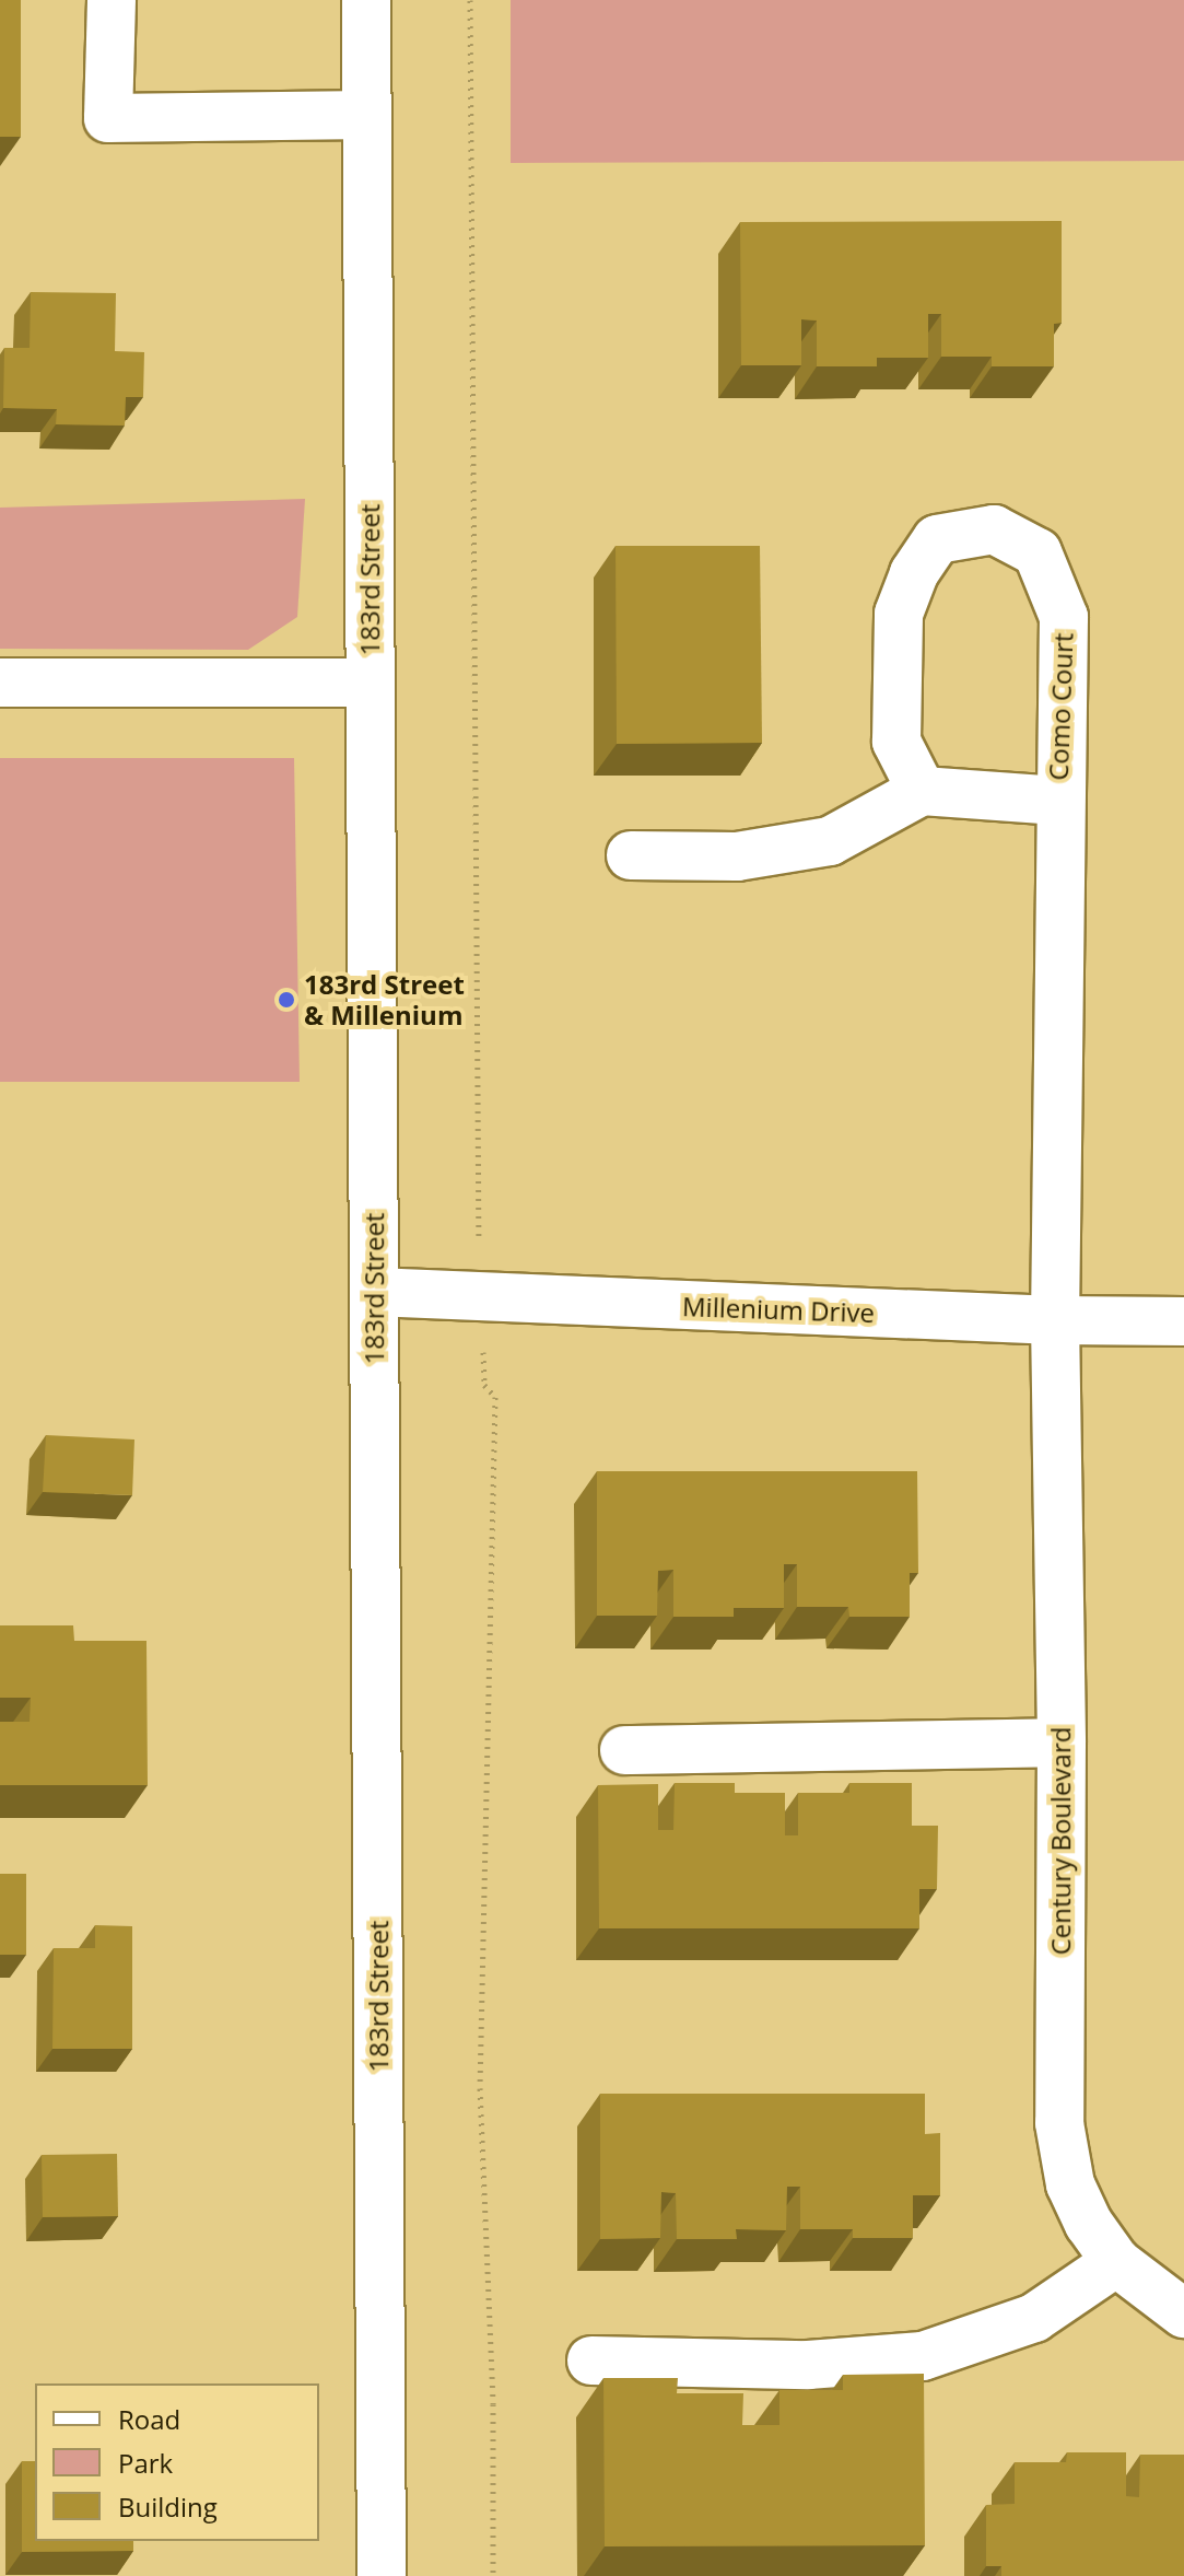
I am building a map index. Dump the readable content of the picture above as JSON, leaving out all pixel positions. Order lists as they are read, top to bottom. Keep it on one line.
{"streets":{"street":["183rd Street","Como Court","Millenium Drive","Century Boulevard"]},"crossings":[["183rd Street","Millenium Drive"],["Como Court","Millenium Drive"],["Como Court","Century Boulevard"],["Millenium Drive","Century Boulevard"]],"places":["183rd Street & Millenium"],"legend":["Road","Park","Building"]}
